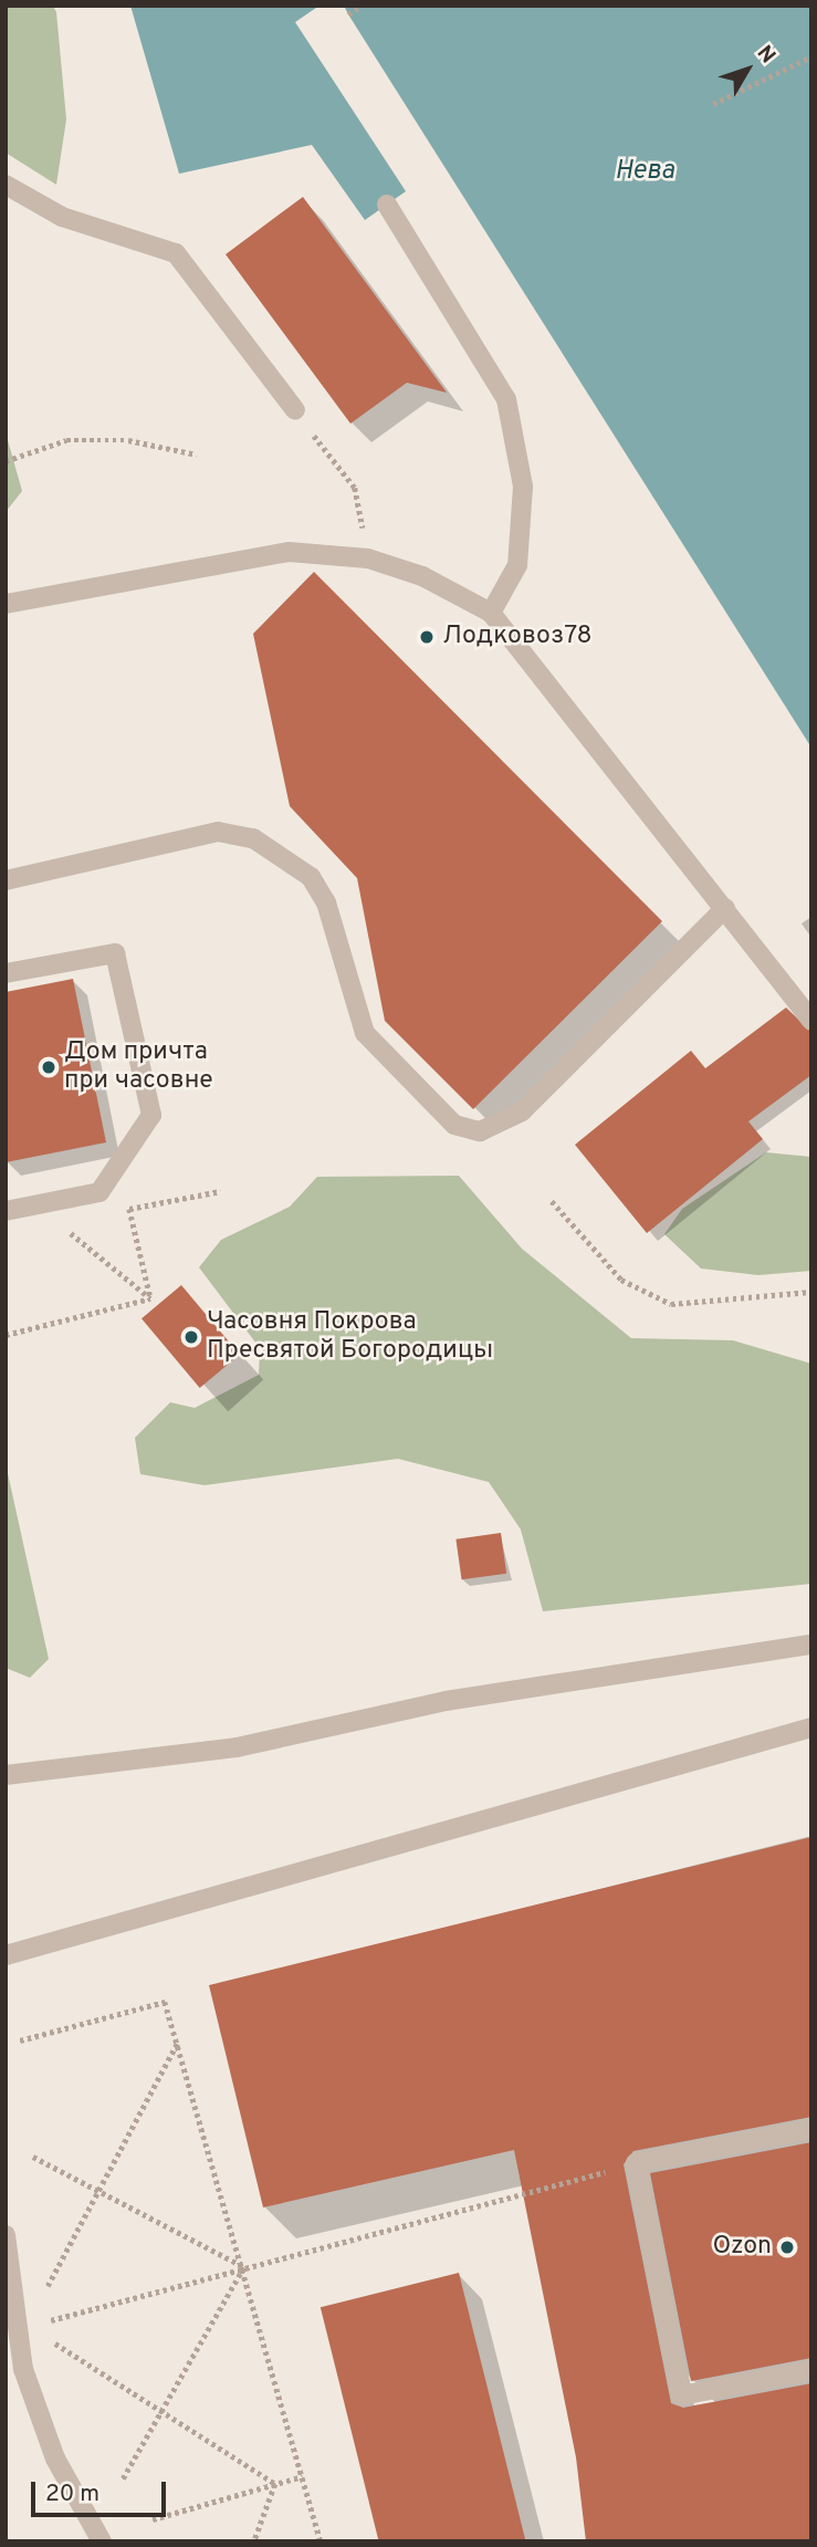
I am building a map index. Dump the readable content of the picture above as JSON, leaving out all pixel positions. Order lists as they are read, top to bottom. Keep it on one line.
{"water":["Нева"],"places":["Лодковоз78","Дом причта при часовне","Часовня Покрова Пресвятой Богородицы","Ozon"],"scale_bar":"20 m","north":"top right"}
